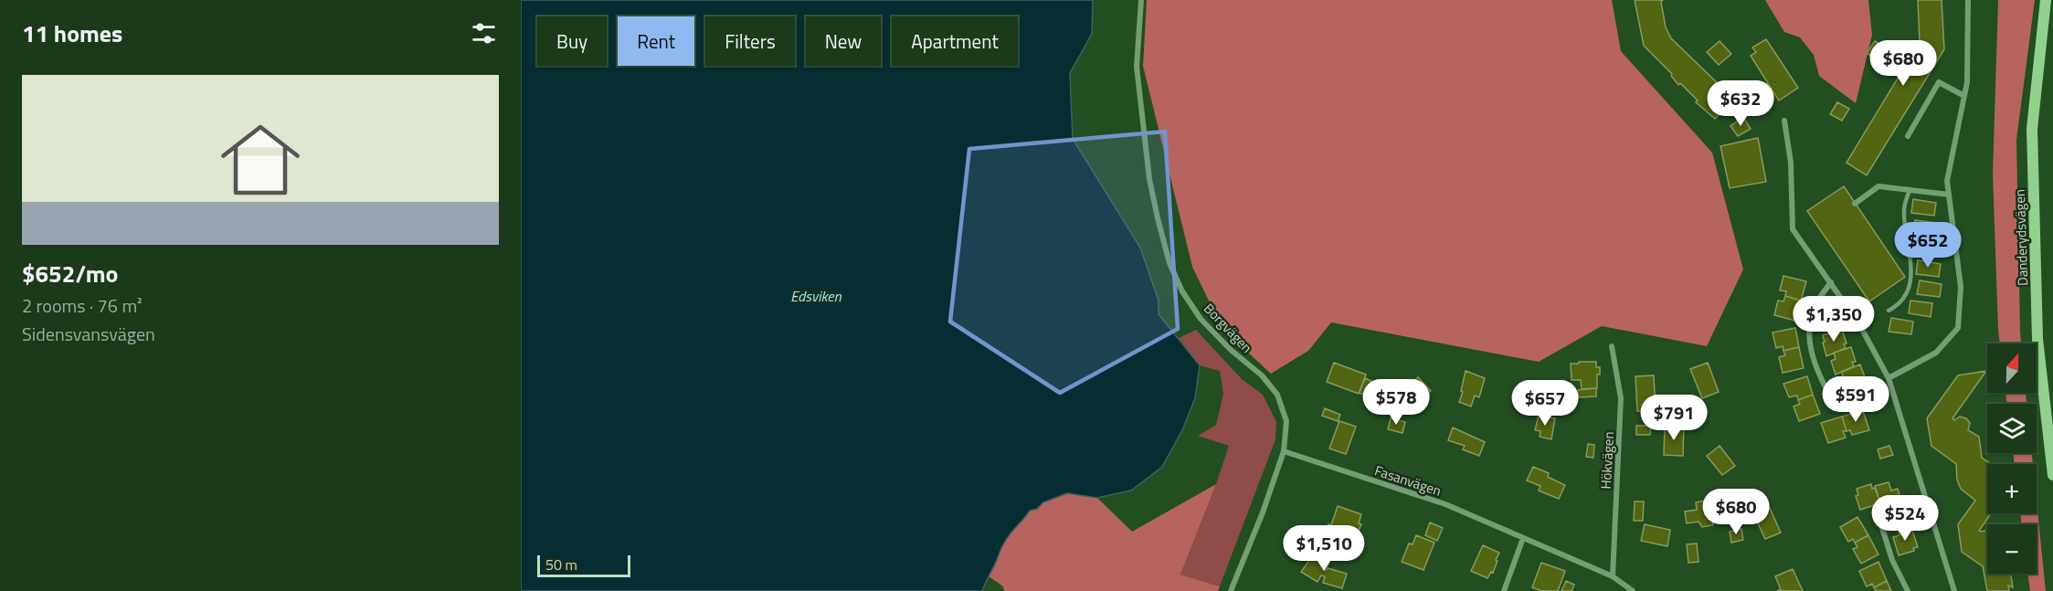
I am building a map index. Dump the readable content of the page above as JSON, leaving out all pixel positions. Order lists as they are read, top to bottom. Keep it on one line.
{"streets":{"main road":["Danderydsvägen"],"street":["Borgvägen","Hökvägen","Fasanvägen"]},"crossings":[["Borgvägen","Fasanvägen"],["Hökvägen","Fasanvägen"]],"water":["Edsviken"],"scale_bar":"50 m","north":"top","page":{"heading":"11 homes","chip":["Buy","Rent","Filters","New","Apartment"],"price":["$680","$632","$652","$1,350","$591","$578","$657","$791","$680","$524","$1,510"],"list":[{"name":"$652/mo","note":"2 rooms · 76 m² · Sidensvansvägen"}],"map_buttons":["+","−"],"scale":"50 m"}}
